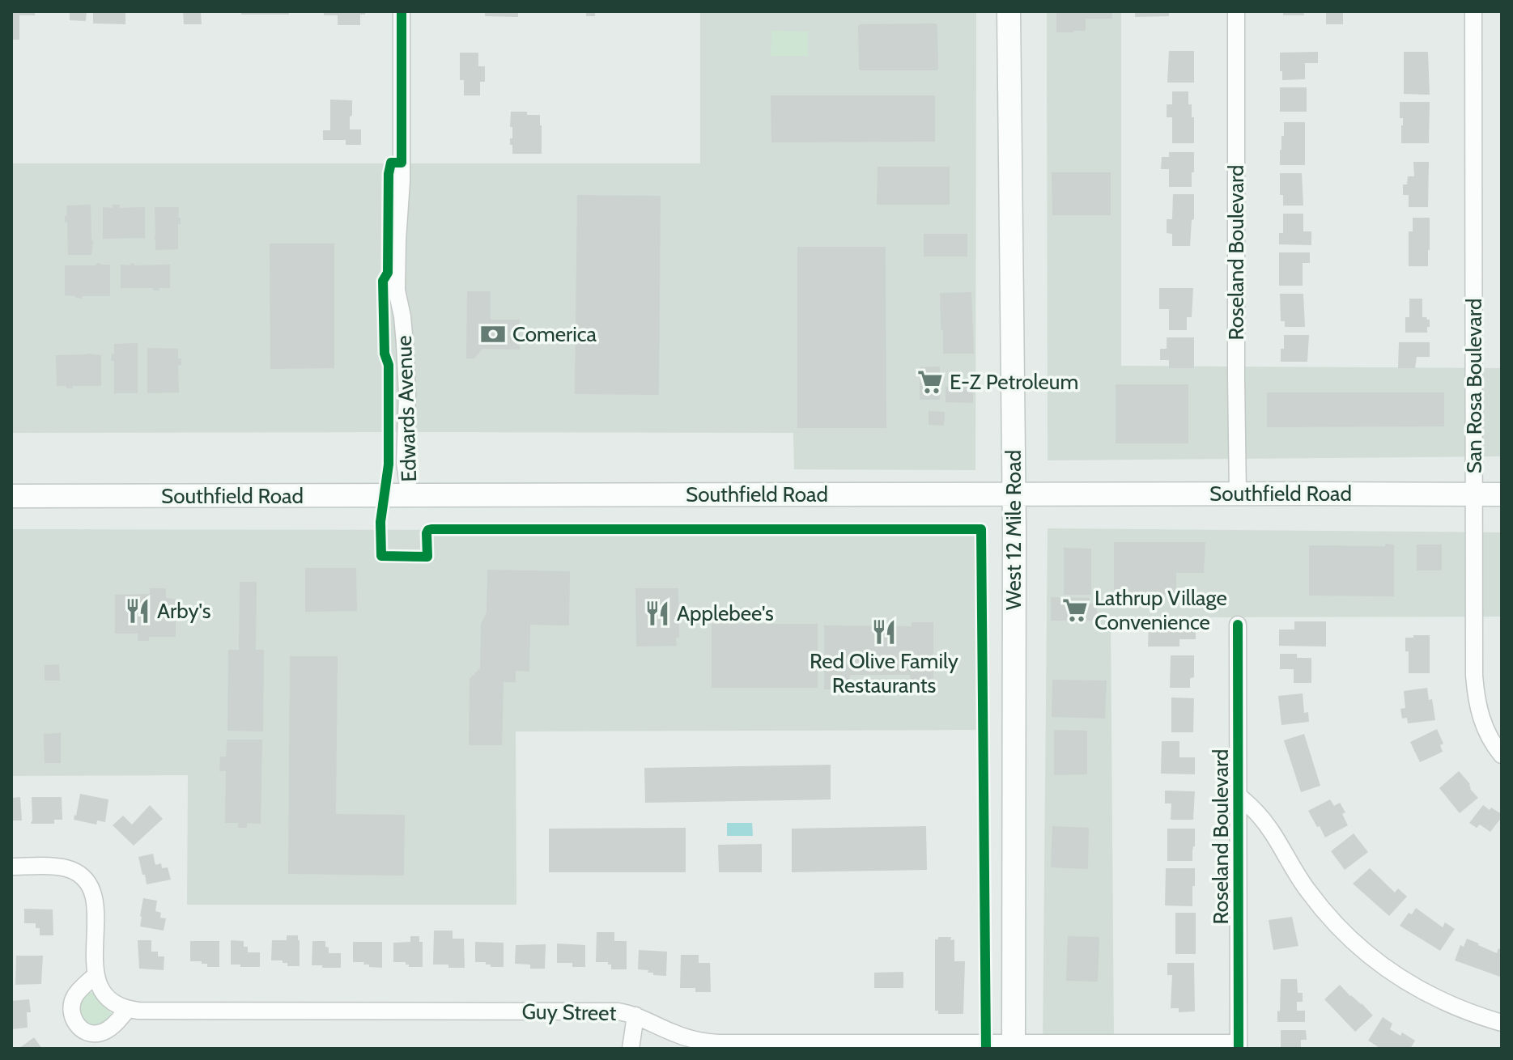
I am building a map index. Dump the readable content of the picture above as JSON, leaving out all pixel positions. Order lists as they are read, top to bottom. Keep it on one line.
{"streets":{"main road":["Southfield Road","West 12 Mile Road"],"street":["Roseland Boulevard","San Rosa Boulevard","Edwards Avenue","Guy Street"]},"crossings":[["Roseland Boulevard","Southfield Road"],["Roseland Boulevard","Guy Street"],["San Rosa Boulevard","Southfield Road"],["Edwards Avenue","Southfield Road"],["Southfield Road","West 12 Mile Road"],["West 12 Mile Road","Guy Street"]],"places":{"bank":["Comerica"],"supermarket":["E-Z Petroleum","Lathrup Village Convenience"],"restaurant":["Arby's","Applebee's","Red Olive Family Restaurants"]}}
